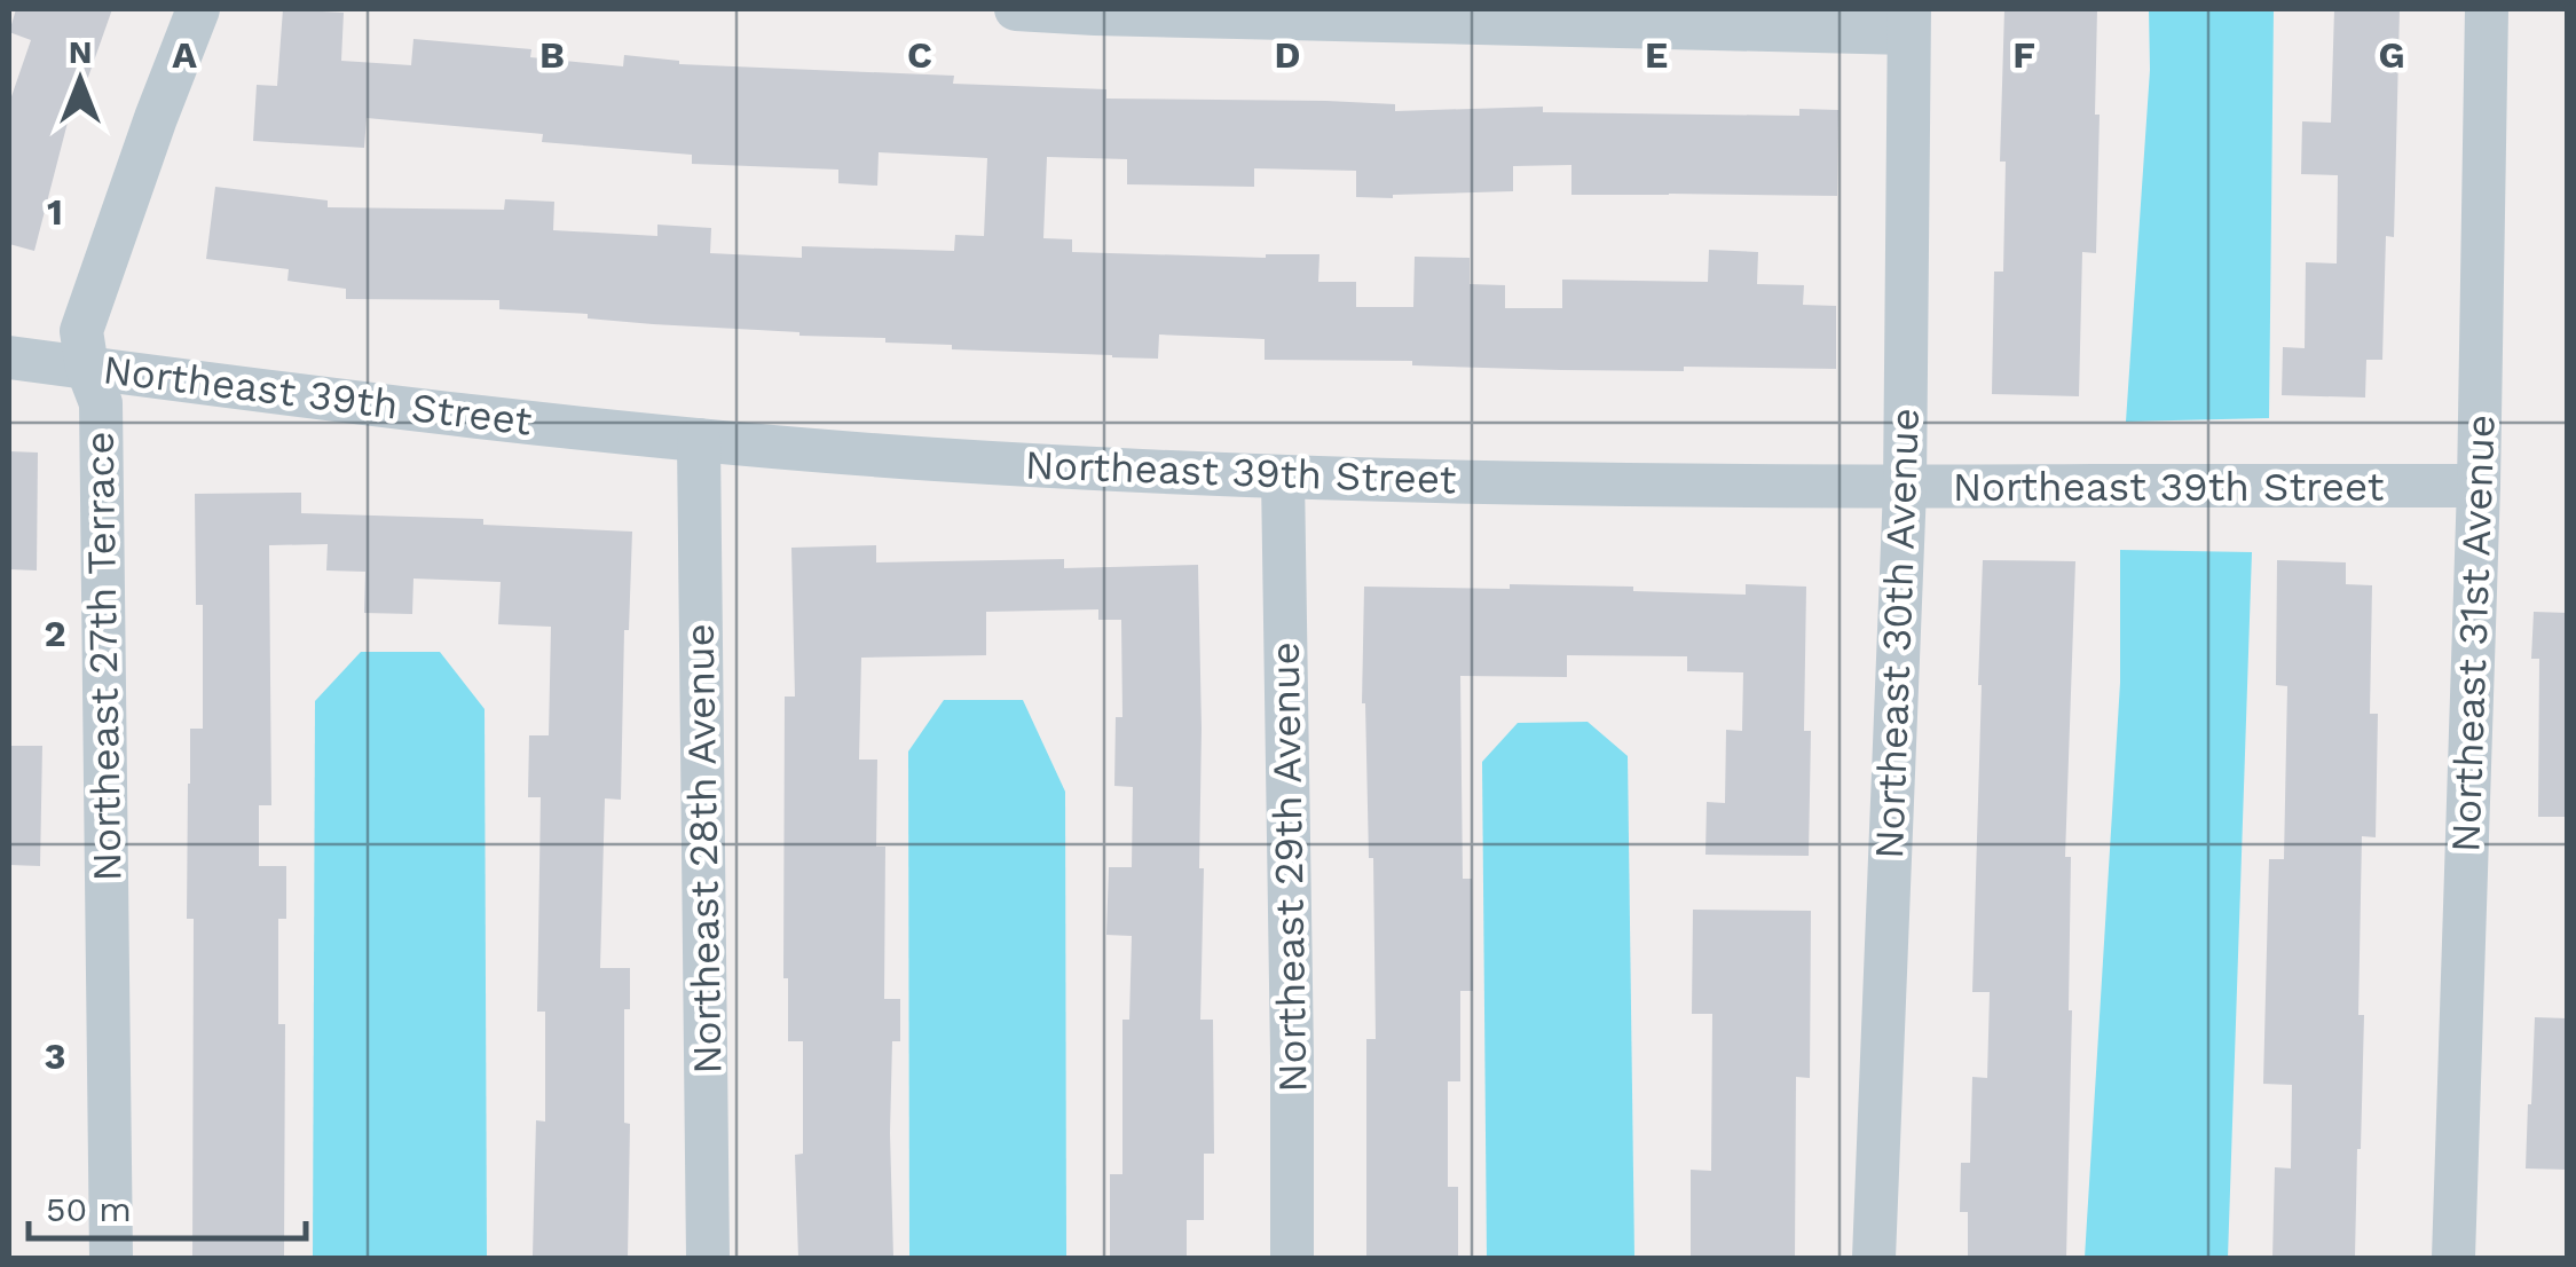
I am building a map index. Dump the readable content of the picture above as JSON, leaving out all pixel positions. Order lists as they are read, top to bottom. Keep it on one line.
{"streets":{"street":["Northeast 39th Street","Northeast 30th Avenue","Northeast 31st Avenue","Northeast 27th Terrace","Northeast 28th Avenue","Northeast 29th Avenue"]},"crossings":[["Northeast 39th Street","Northeast 30th Avenue"],["Northeast 39th Street","Northeast 31st Avenue"],["Northeast 39th Street","Northeast 27th Terrace"],["Northeast 39th Street","Northeast 28th Avenue"],["Northeast 39th Street","Northeast 29th Avenue"]],"scale_bar":"50 m","north":"top","grid":{"columns":["A","B","C","D","E","F","G"],"rows":["1","2","3"]}}
